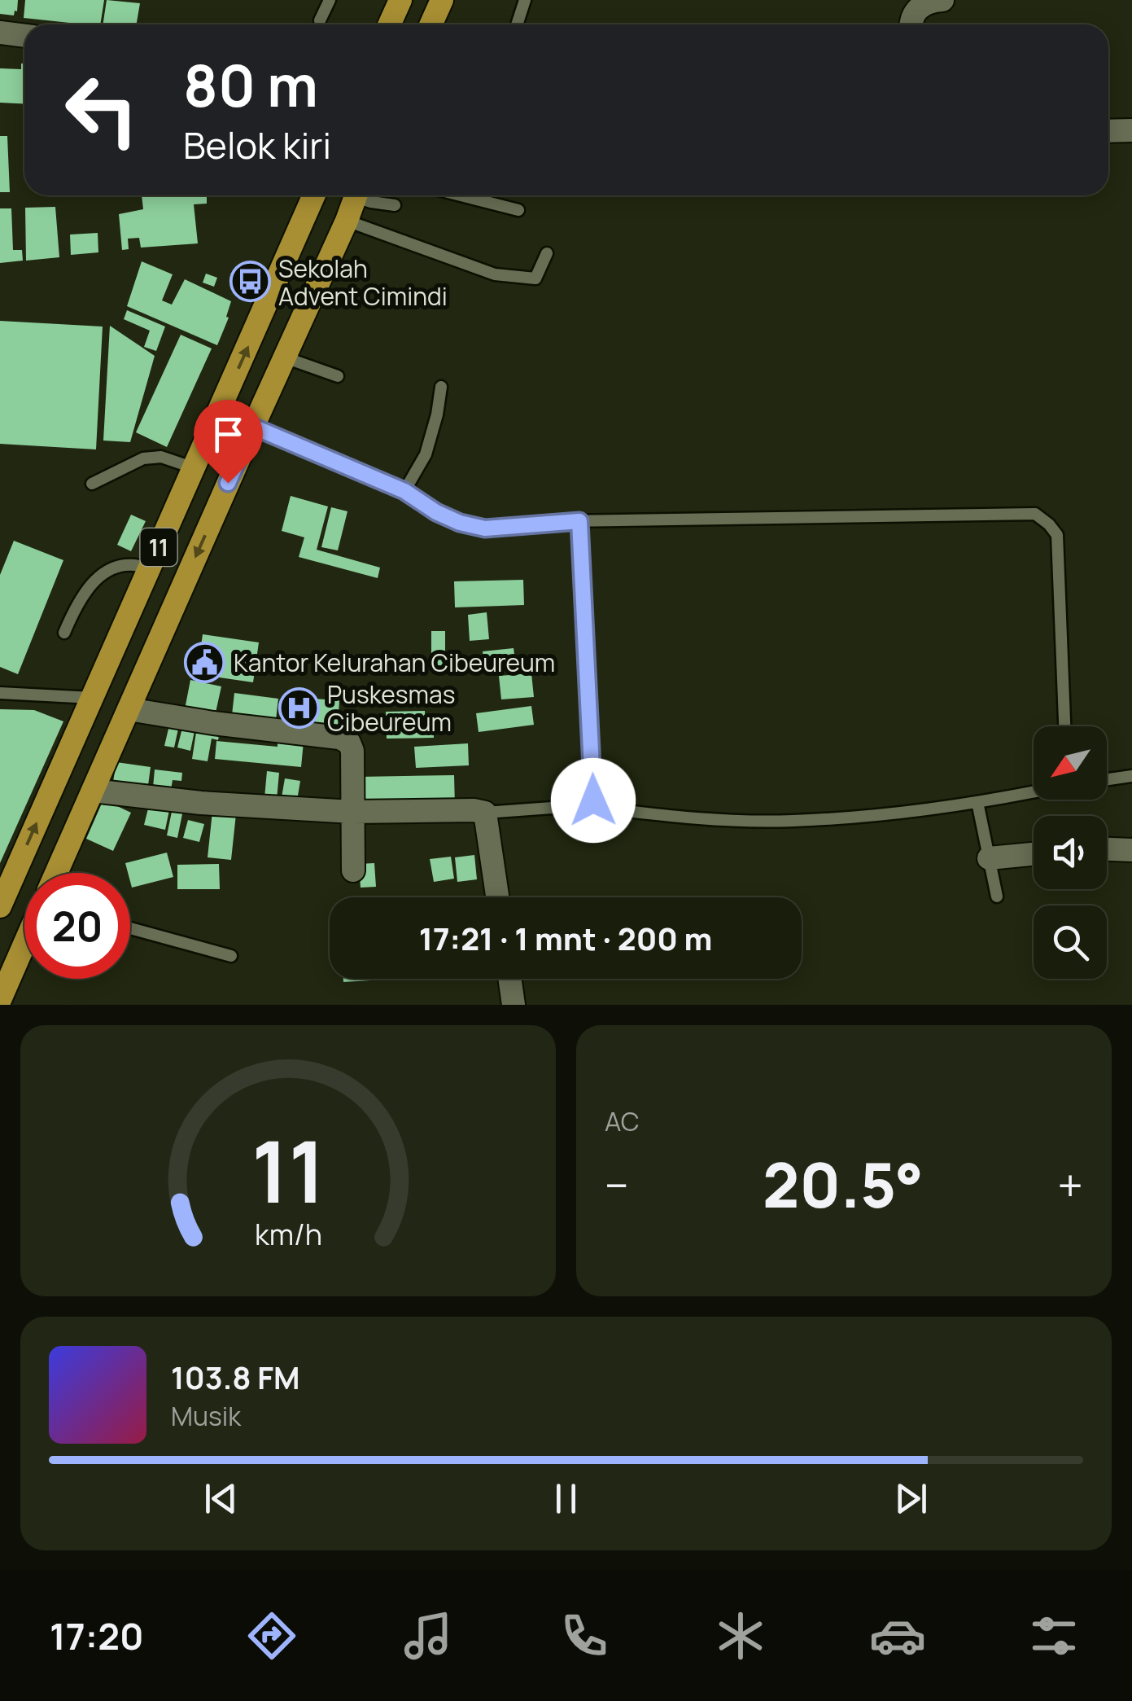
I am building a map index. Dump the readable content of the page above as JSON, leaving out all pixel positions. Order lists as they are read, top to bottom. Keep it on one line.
{"streets":{"highway":["11"]},"places":{"bus stop":["Sekolah Advent Cimindi"],"public building":["Kantor Kelurahan Cibeureum"],"hospital":["Puskesmas Cibeureum"]},"north":"bottom left","page":{"turn":["80 m","Belok kiri"],"limit":"20","trip":"17:21 · 1 mnt · 200 m","tile":"AC","heat":["−","20.5°","+"],"song":["103.8 FM","Musik"],"tabs":"17:20","gauge":["11","km/h"]}}
